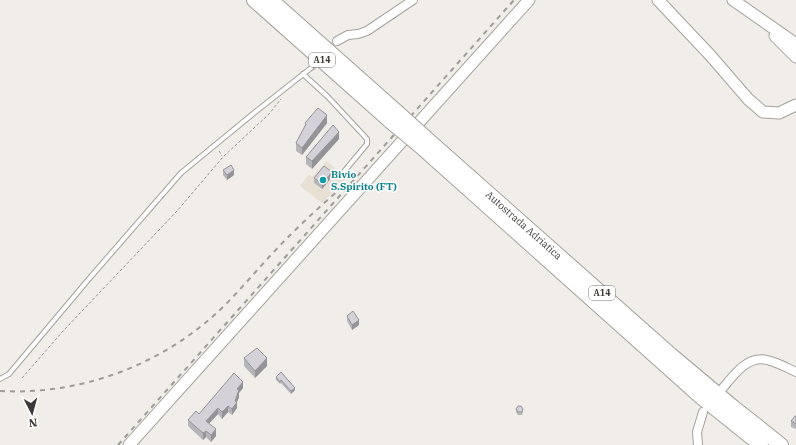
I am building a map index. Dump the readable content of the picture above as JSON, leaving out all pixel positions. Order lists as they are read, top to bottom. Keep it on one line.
{"streets":{"highway":["A14","Autostrada Adriatica"]},"places":["Bivio S.Spirito (FT)"],"north":"bottom"}
